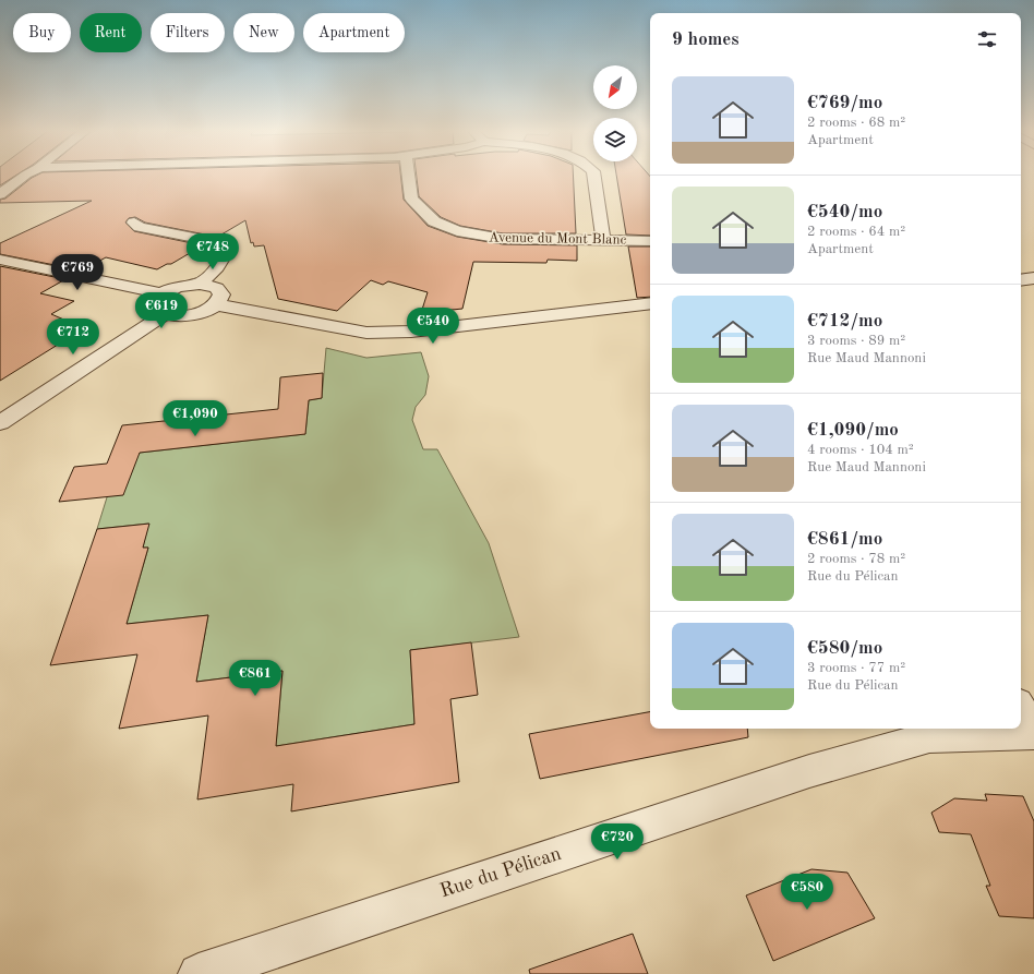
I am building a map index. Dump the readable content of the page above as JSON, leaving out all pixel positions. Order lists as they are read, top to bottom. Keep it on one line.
{"streets":{"street":["Avenue du Mont Blanc","Rue du Pélican"]},"north":"bottom left","page":{"chip":["Buy","Rent","Filters","New","Apartment"],"heading":"9 homes","list":[{"name":"€769/mo","note":"2 rooms · 68 m² · Apartment"},{"name":"€540/mo","note":"2 rooms · 64 m² · Apartment"},{"name":"€712/mo","note":"3 rooms · 89 m² · Rue Maud Mannoni"},{"name":"€1,090/mo","note":"4 rooms · 104 m² · Rue Maud Mannoni"},{"name":"€861/mo","note":"2 rooms · 78 m² · Rue du Pélican"},{"name":"€580/mo","note":"3 rooms · 77 m² · Rue du Pélican"}],"price":["€748","€769","€619","€540","€712","€1,090","€861","€720","€580"]}}
